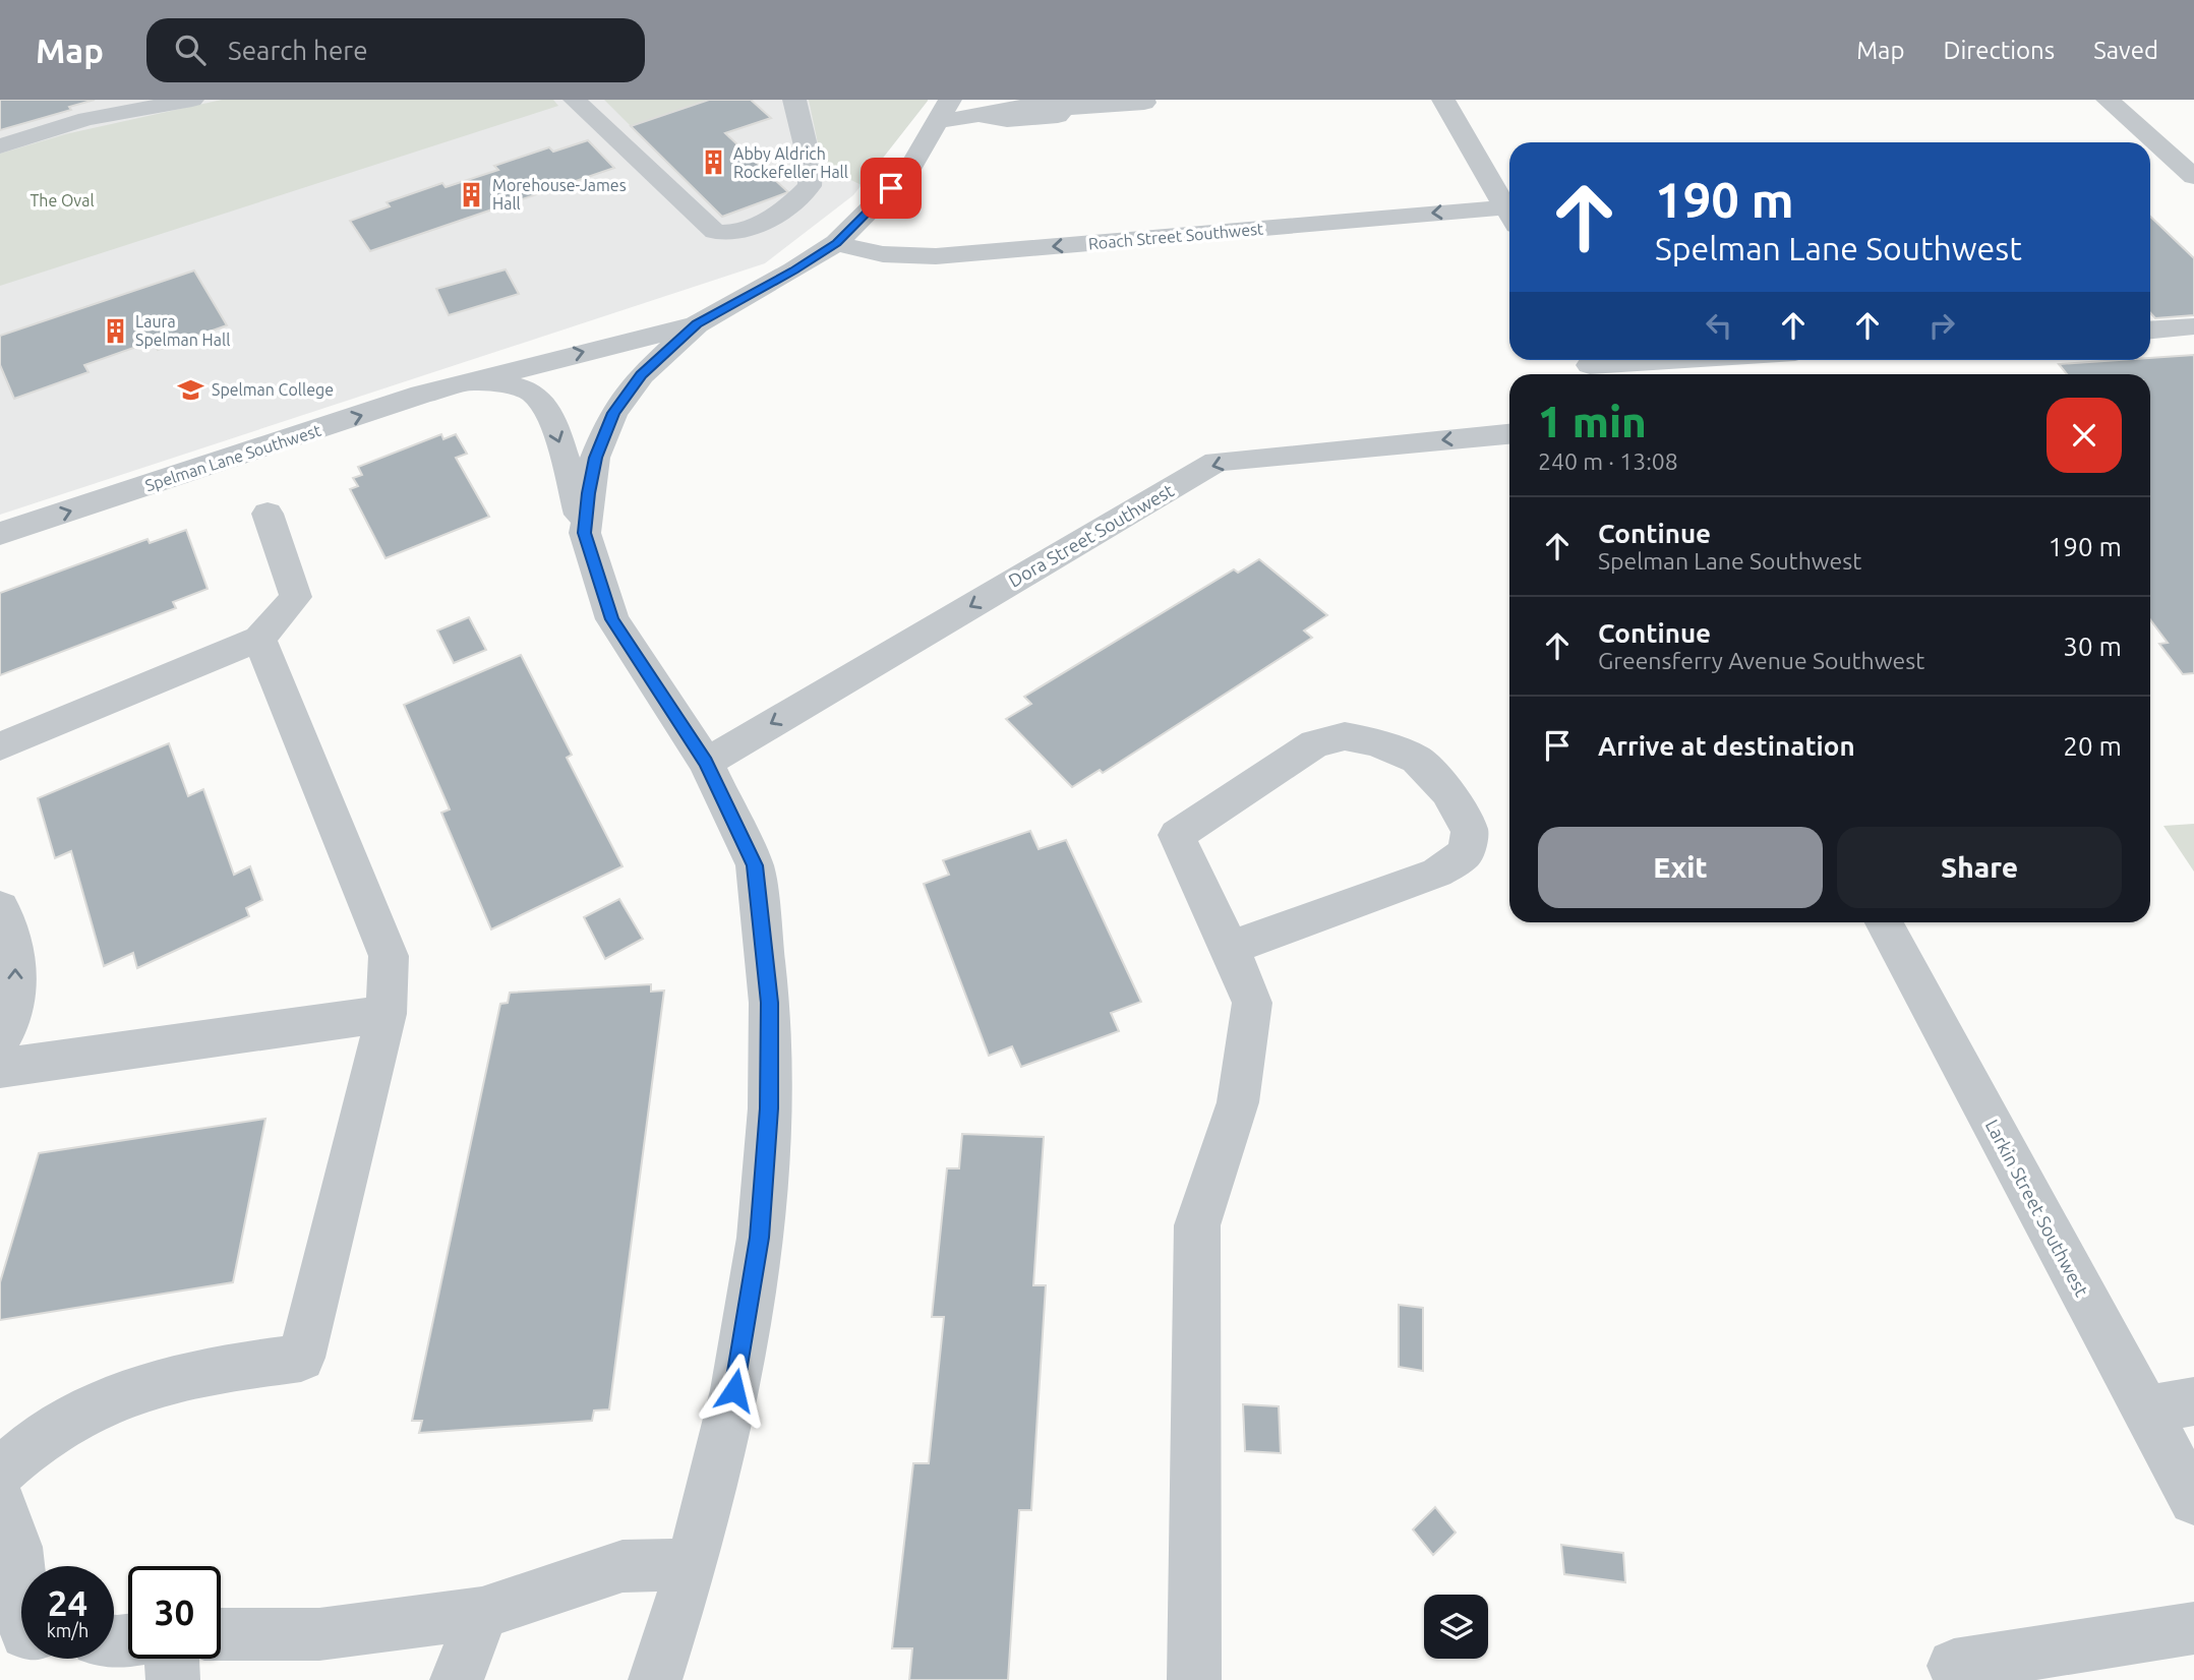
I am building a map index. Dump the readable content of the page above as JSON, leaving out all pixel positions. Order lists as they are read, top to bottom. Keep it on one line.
{"streets":{"street":["Roach Street Southwest","Spelman Lane Southwest","Dora Street Southwest","Larkin Street Southwest"]},"crossings":[["Roach Street Southwest","Spelman Lane Southwest"],["Spelman Lane Southwest","Dora Street Southwest"]],"one_way":["Dora Street Southwest"],"parks":["The Oval"],"places":{"building":["Abby Aldrich Rockefeller Hall","Morehouse-James Hall","Laura Spelman Hall"],"school or university":["Spelman College"]},"page":{"header":"Map","search":"Search here","nav":["Map","Directions","Saved"],"turn":["190 m","Spelman Lane Southwest"],"heading":["1 min","240 m · 13:08"],"list":[{"name":"Continue","note":"Spelman Lane Southwest","value":"190 m"},{"name":"Continue","note":"Greensferry Avenue Southwest","value":"30 m"},{"name":"Arrive at destination","value":"20 m"}],"buttons":["Exit","Share"],"speed":"24 km/h","limit":"30"}}
